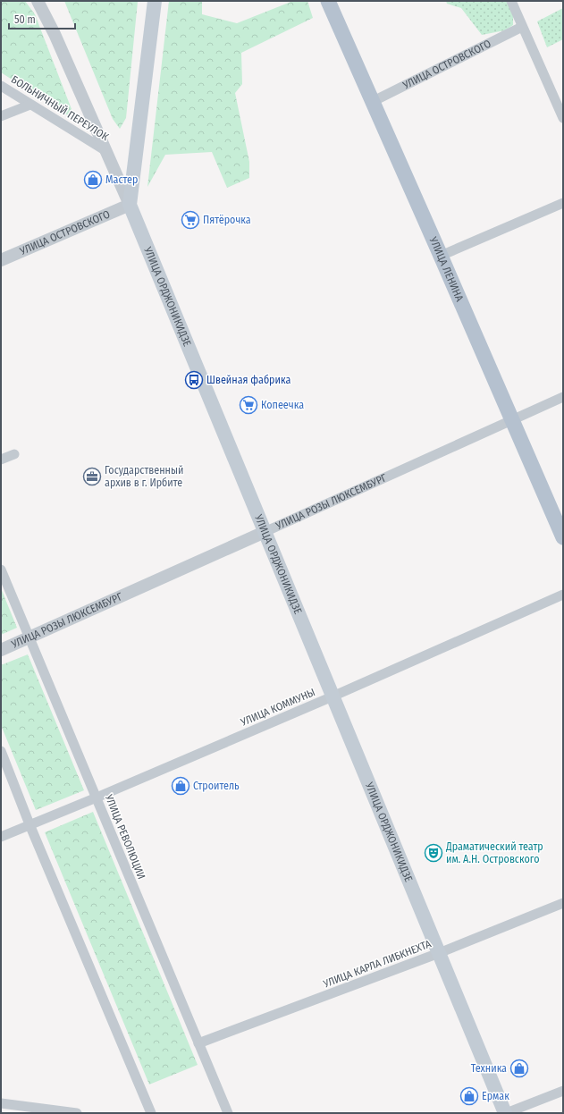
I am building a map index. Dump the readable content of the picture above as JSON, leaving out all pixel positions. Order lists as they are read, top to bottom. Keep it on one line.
{"streets":{"main road":["УЛИЦА ЛЕНИНА","УЛИЦА ОРДЖОНИКИДЗЕ"],"street":["УЛИЦА ОСТРОВСКОГО","БОЛЬНИЧНЫЙ ПЕРЕУЛОК","УЛИЦА РОЗЫ ЛЮКСЕМБУРГ","УЛИЦА КОММУНЫ","УЛИЦА РЕВОЛЮЦИИ","УЛИЦА КАРЛА ЛИБКНЕХТА"]},"crossings":[["УЛИЦА ОСТРОВСКОГО","УЛИЦА ЛЕНИНА"],["УЛИЦА ОСТРОВСКОГО","УЛИЦА ОРДЖОНИКИДЗЕ"],["УЛИЦА ЛЕНИНА","УЛИЦА РОЗЫ ЛЮКСЕМБУРГ"],["УЛИЦА ОРДЖОНИКИДЗЕ","УЛИЦА РОЗЫ ЛЮКСЕМБУРГ"],["УЛИЦА ОРДЖОНИКИДЗЕ","УЛИЦА КОММУНЫ"],["УЛИЦА ОРДЖОНИКИДЗЕ","УЛИЦА КАРЛА ЛИБКНЕХТА"],["УЛИЦА РОЗЫ ЛЮКСЕМБУРГ","УЛИЦА РЕВОЛЮЦИИ"],["УЛИЦА КОММУНЫ","УЛИЦА РЕВОЛЮЦИИ"],["УЛИЦА РЕВОЛЮЦИИ","УЛИЦА КАРЛА ЛИБКНЕХТА"]],"places":{"shop":["Мастер","Строитель","Техника","Ермак"],"supermarket":["Пятёрочка","Копеечка"],"bus stop":["Швейная фабрика"],"office":["Государственный архив в г. Ирбите"],"theatre":["Драматический театр им. А.Н. Островского"]},"scale_bar":"50 m"}
